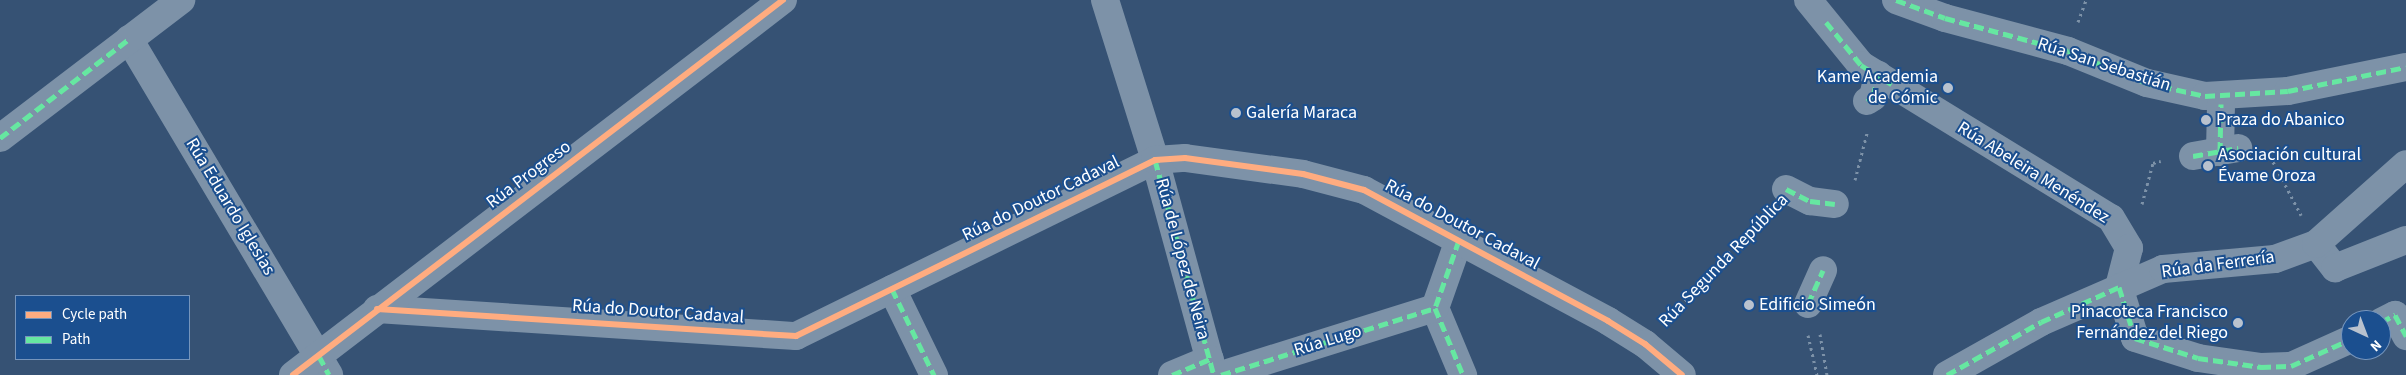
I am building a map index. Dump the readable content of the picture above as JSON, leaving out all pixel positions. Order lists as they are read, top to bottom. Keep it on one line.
{"streets":{"street":["Rúa San Sebastián","Rúa Abeleira Menéndez","Rúa Progreso","Rúa do Doutor Cadaval","Rúa Eduardo Iglesias","Rúa de López de Neira","Rúa Segunda República","Rúa da Ferrería","Rúa Lugo"]},"crossings":[["Rúa Progreso","Rúa do Doutor Cadaval"],["Rúa Progreso","Rúa Eduardo Iglesias"],["Rúa do Doutor Cadaval","Rúa de López de Neira"],["Rúa do Doutor Cadaval","Rúa Segunda República"],["Rúa do Doutor Cadaval","Rúa Lugo"],["Rúa de López de Neira","Rúa Lugo"]],"places":["Kame Academia de Cómic","Galería Maraca","Praza do Abanico","Asociación cultural Évame Oroza","Edificio Simeón","Pinacoteca Francisco Fernández del Riego"],"legend":["Cycle path","Path"],"north":"bottom right"}
